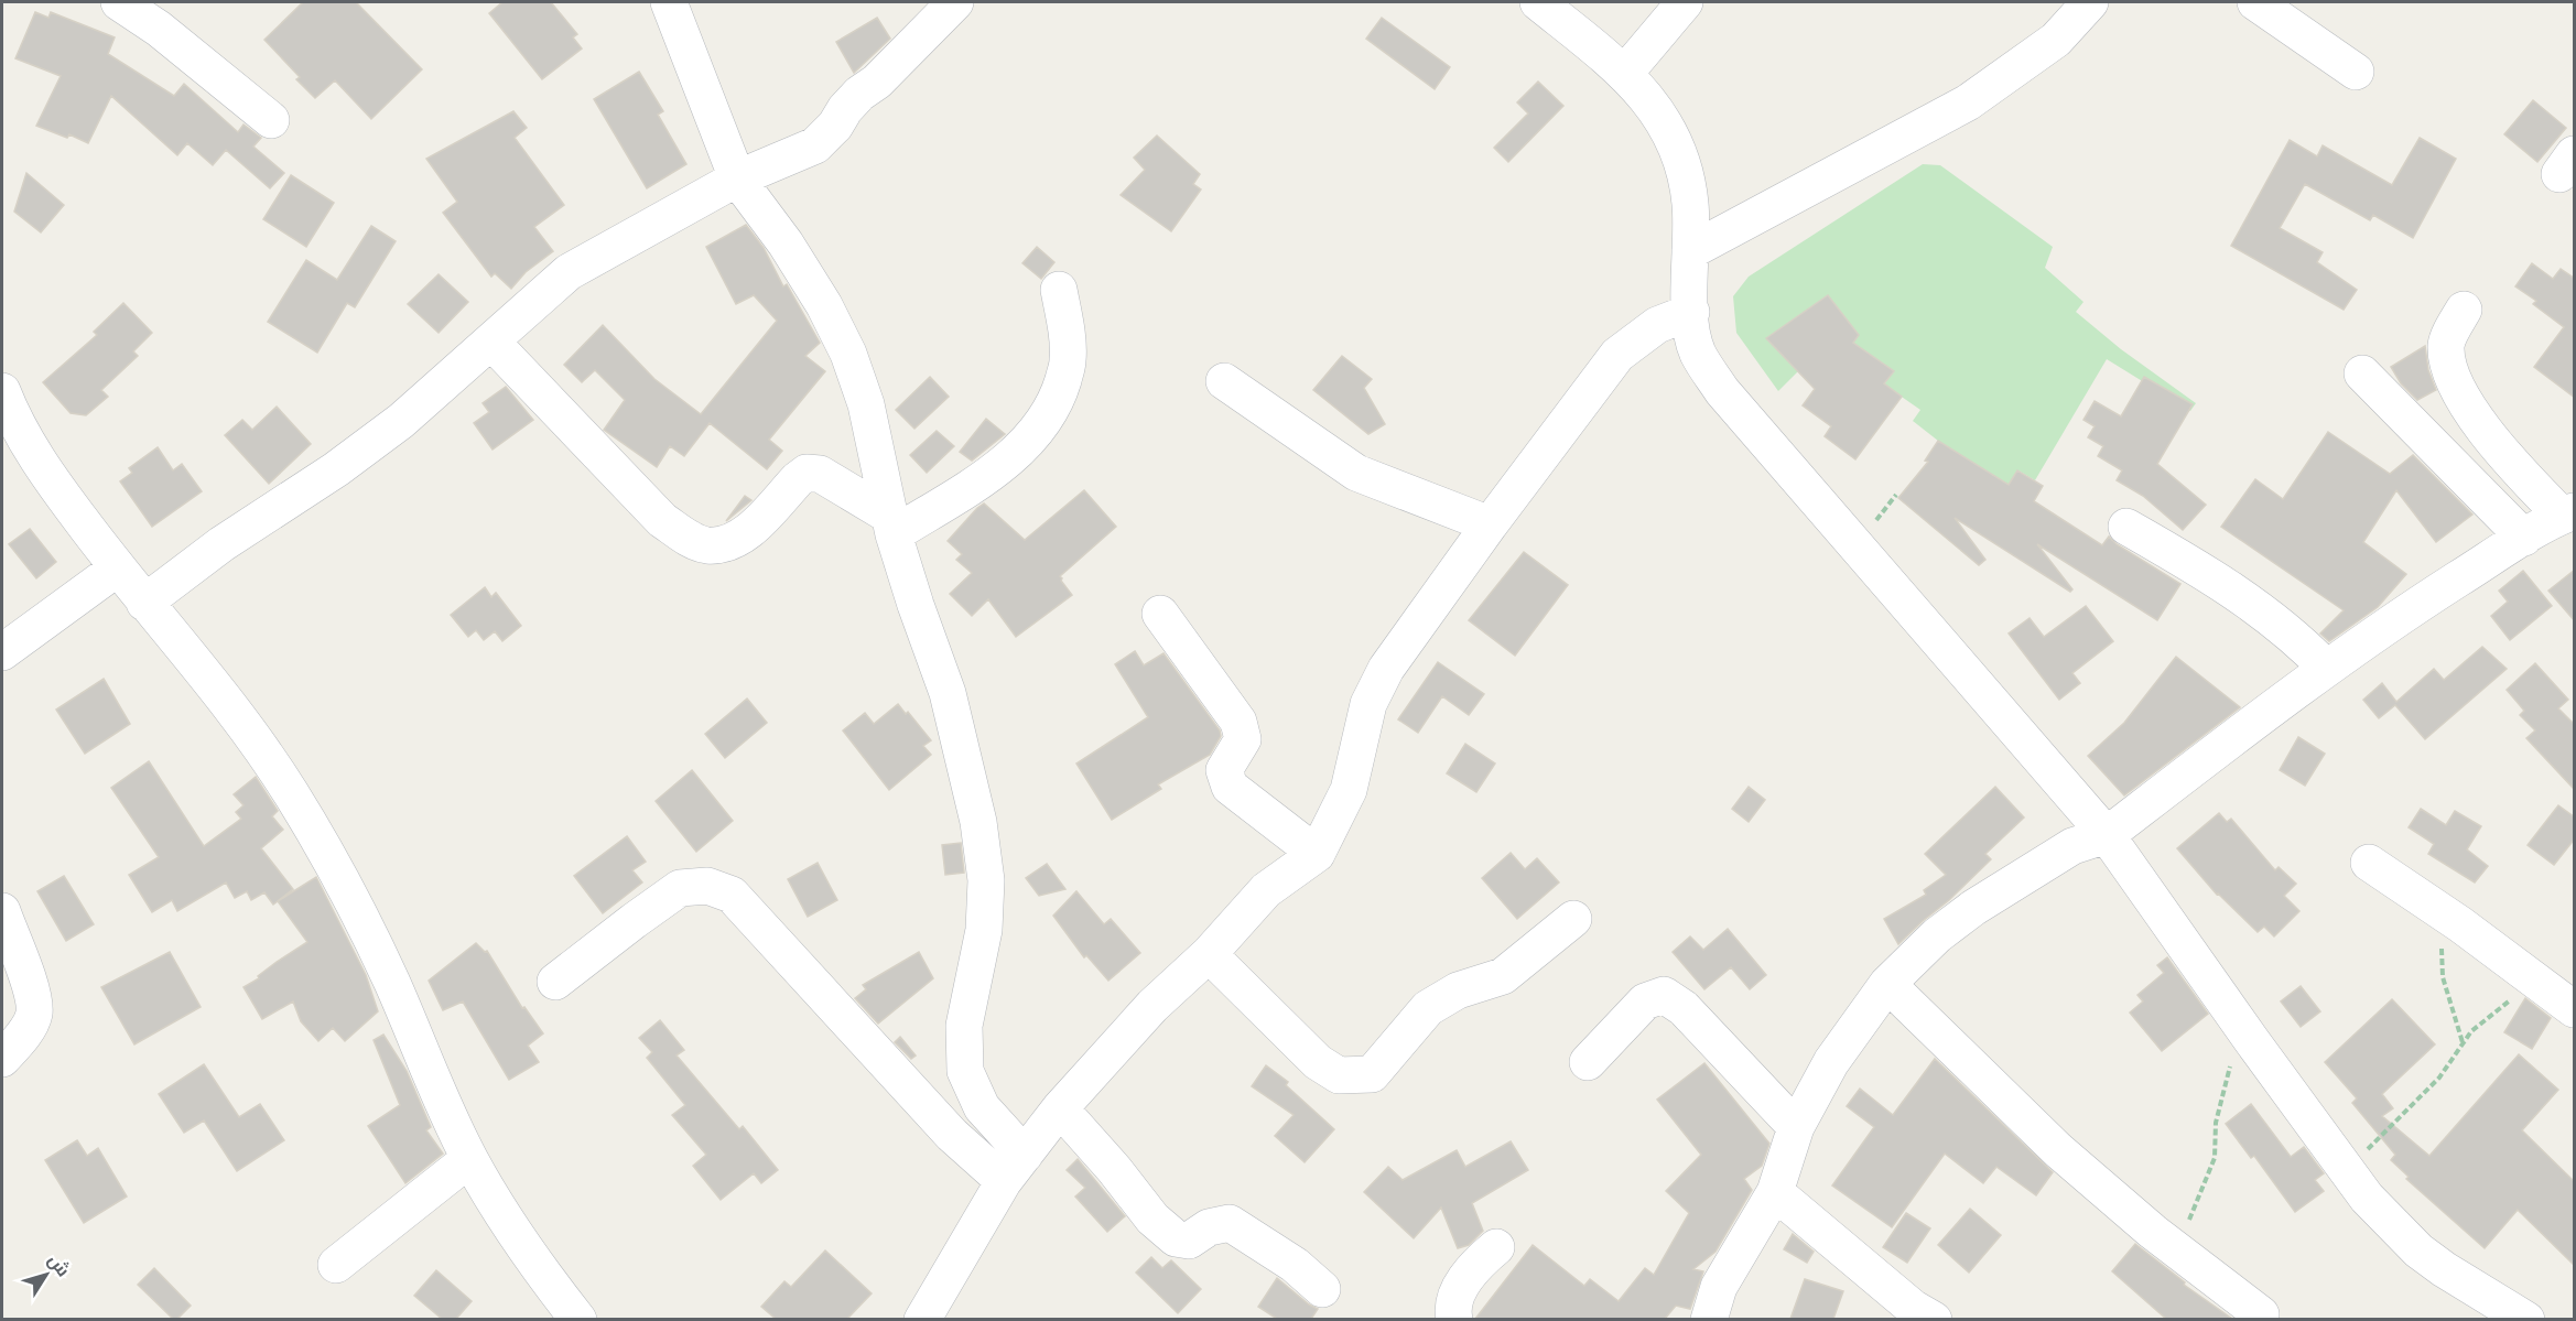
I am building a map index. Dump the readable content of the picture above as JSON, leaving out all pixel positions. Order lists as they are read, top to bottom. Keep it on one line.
{"north":"top right"}
